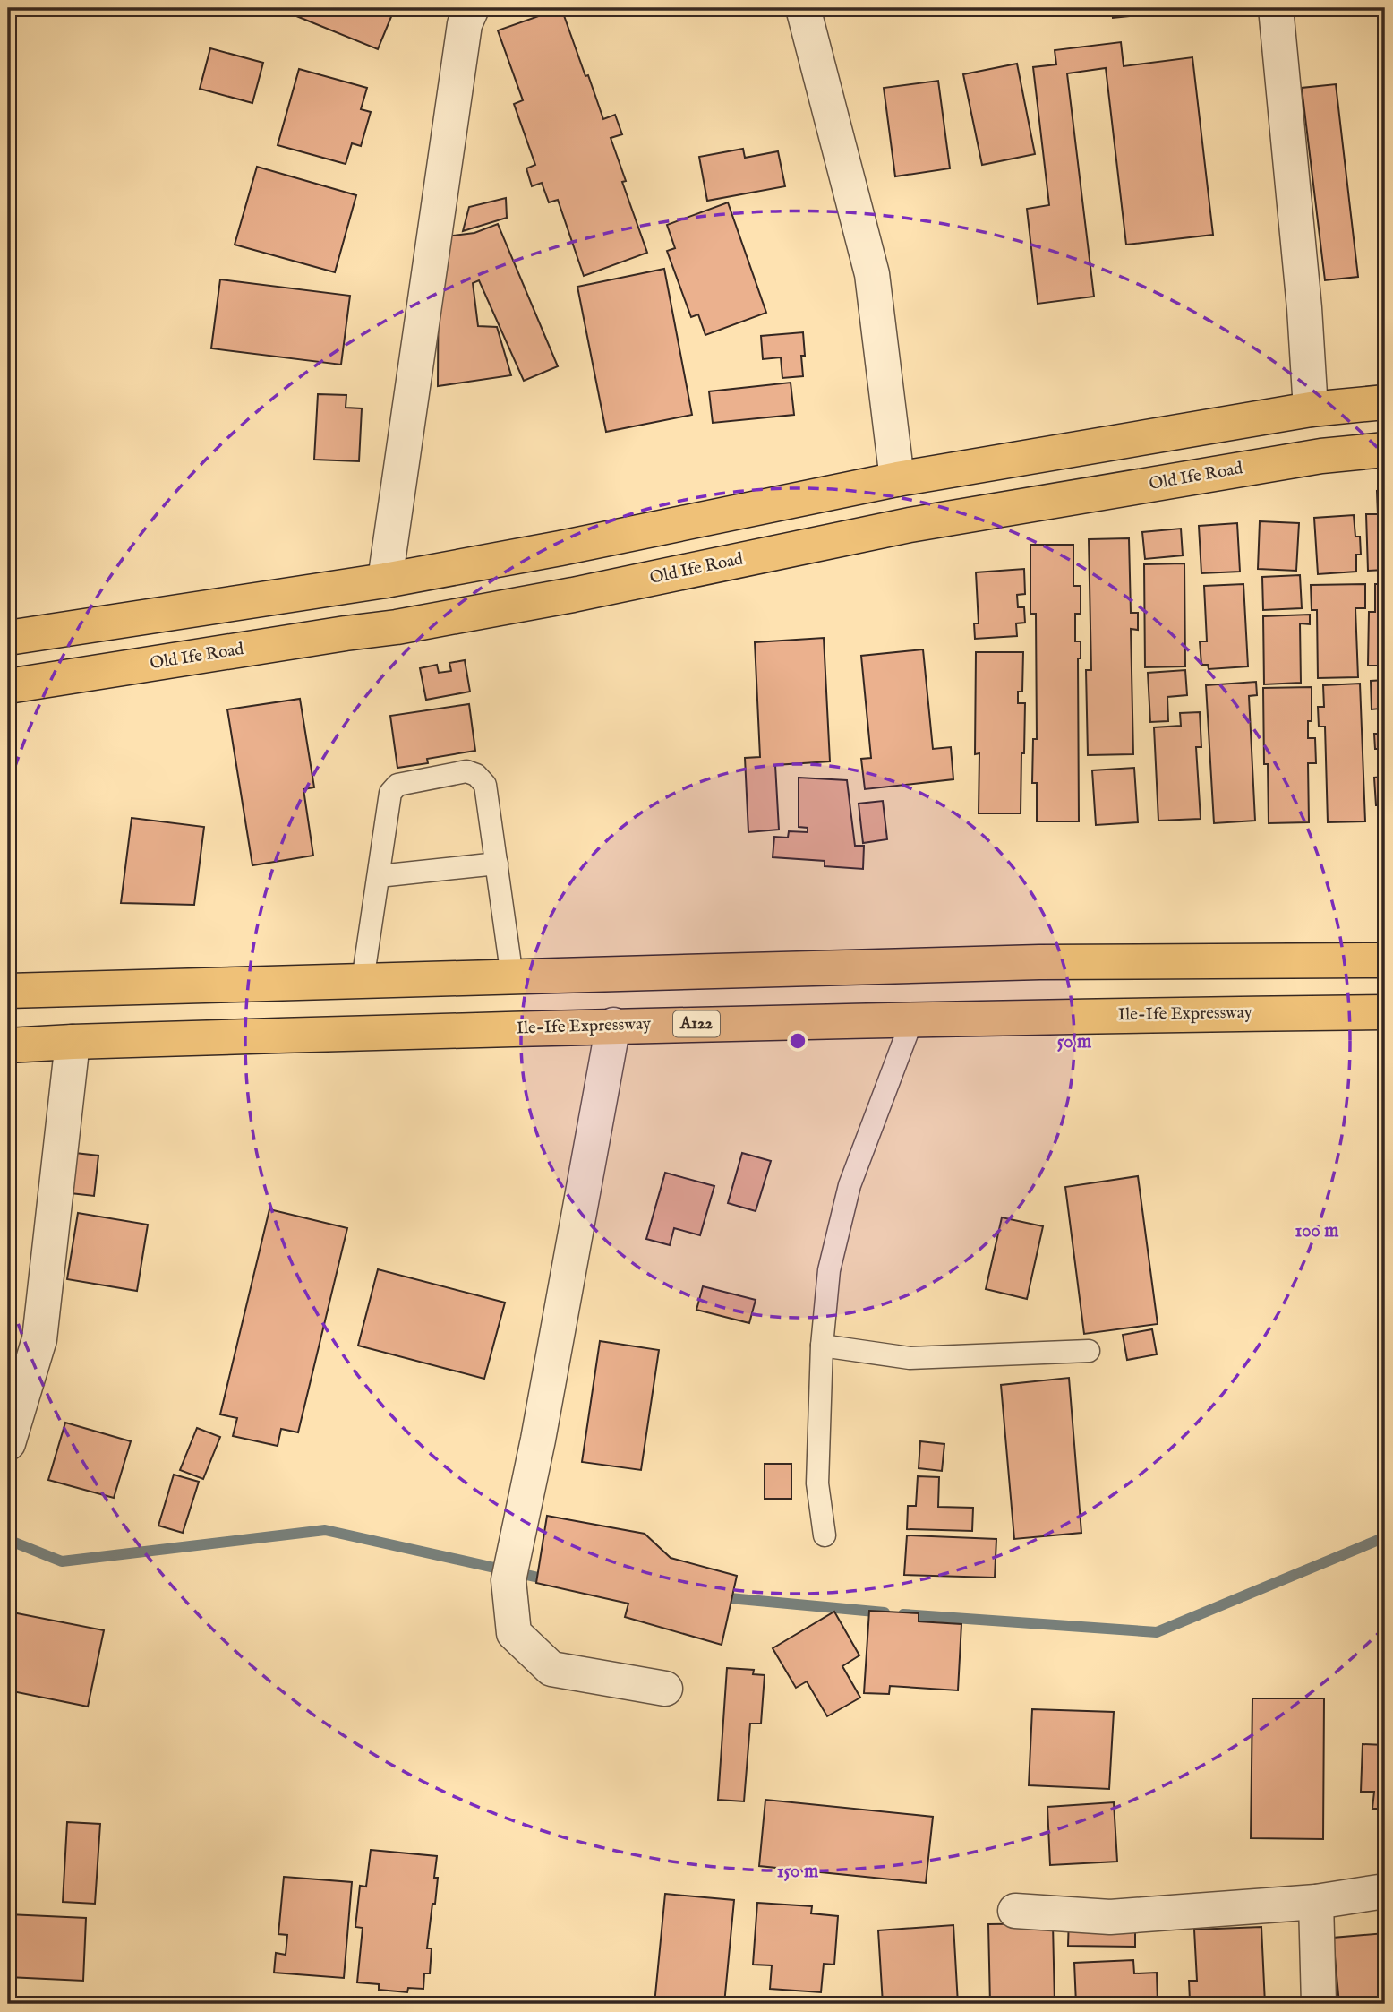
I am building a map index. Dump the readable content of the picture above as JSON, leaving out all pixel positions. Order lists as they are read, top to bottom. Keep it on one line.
{"streets":{"main road":["Old Ife Road","Ile-Ife Expressway","A122"]},"rings":["50 m","100 m","150 m"]}
